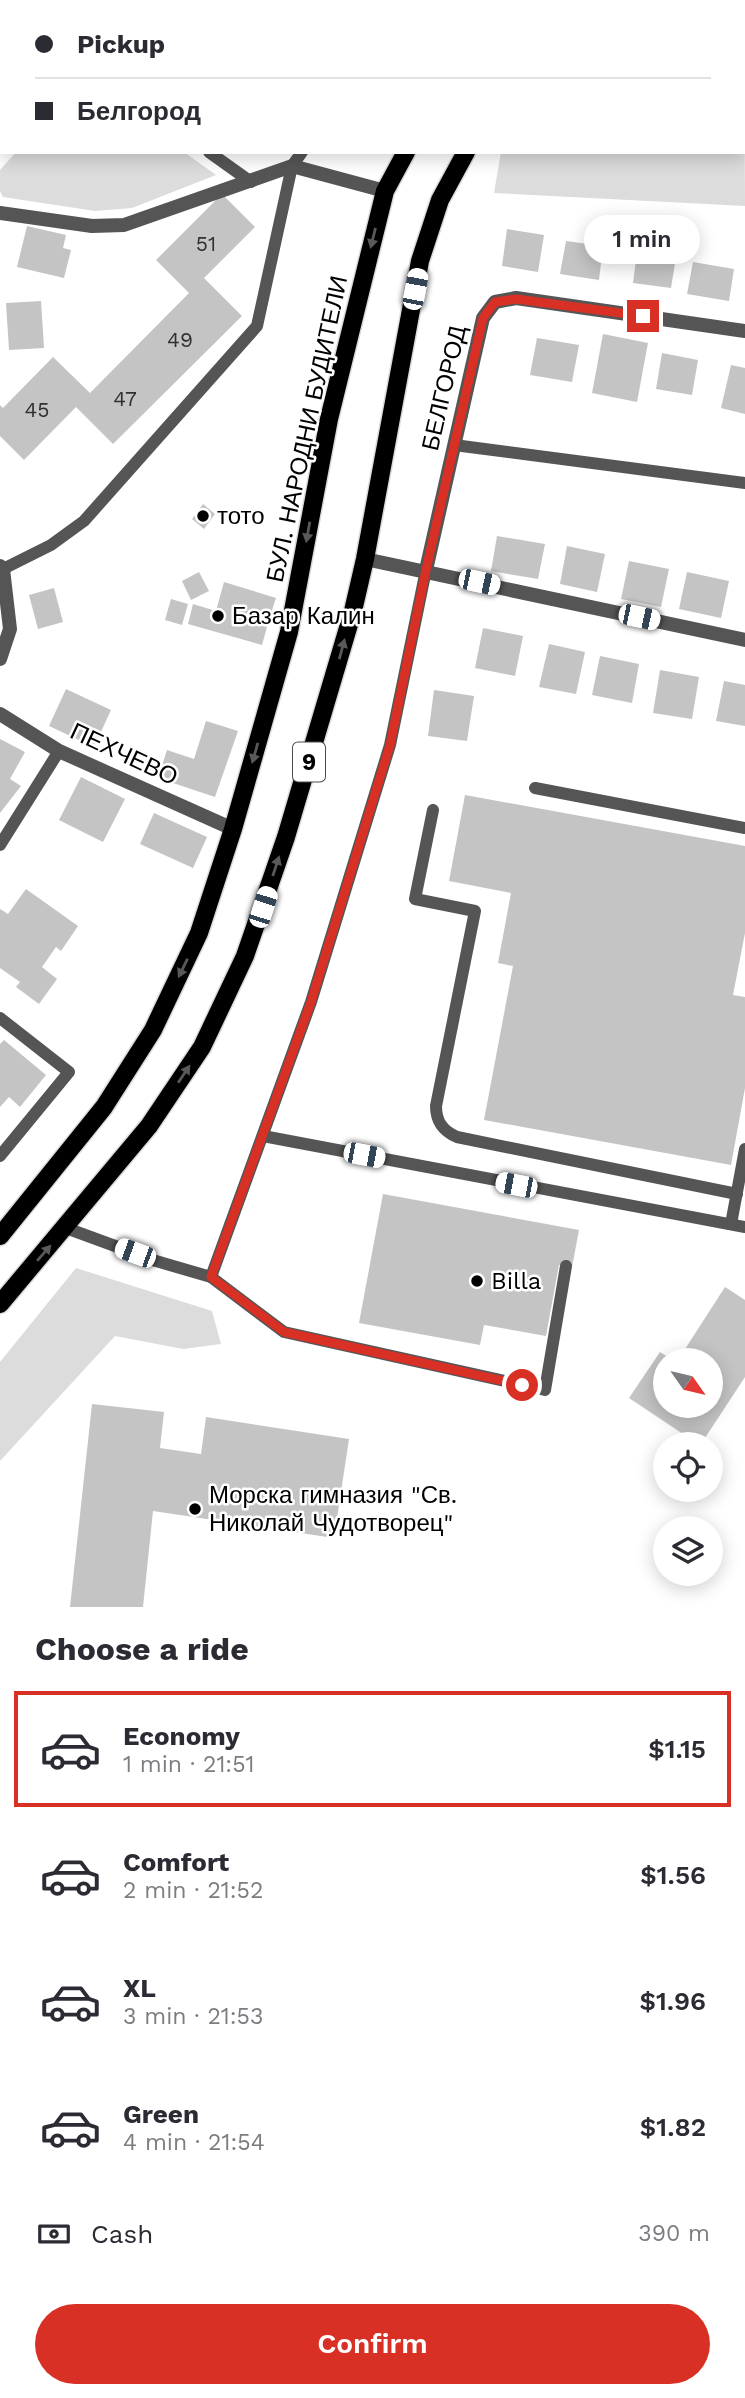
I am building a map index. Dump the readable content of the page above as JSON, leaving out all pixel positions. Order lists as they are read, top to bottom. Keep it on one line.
{"streets":{"main road":["БУЛ. НАРОДНИ БУДИТЕЛИ","9"],"street":["БЕЛГОРОД","ПЕХЧЕВО"]},"crossings":[["БУЛ. НАРОДНИ БУДИТЕЛИ","ПЕХЧЕВО"]],"places":["тото","Базар Калин","Billa","Морска гимназия \"Св. Николай Чудотворец\""],"house_numbers":["51","49","47","45"],"north":"bottom right","page":{"banner":["Pickup","Белгород"],"bubble":"1 min","heading":"Choose a ride","list":[{"name":"Economy","note":"1 min · 21:51","value":"$1.15"},{"name":"Comfort","note":"2 min · 21:52","value":"$1.56"},{"name":"XL","note":"3 min · 21:53","value":"$1.96"},{"name":"Green","note":"4 min · 21:54","value":"$1.82"}],"pay":["Cash","390 m"],"buttons":"Confirm"}}
